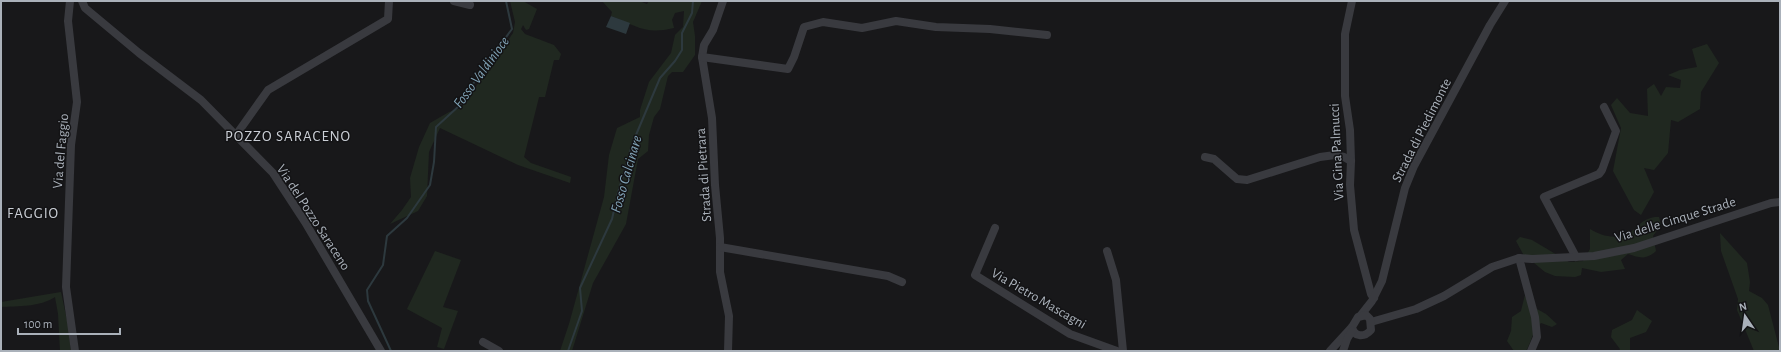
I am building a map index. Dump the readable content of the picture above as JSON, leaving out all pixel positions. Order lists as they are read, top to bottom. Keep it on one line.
{"streets":{"street":["Strada di Piedimonte","Via del Faggio","Via Gina Palmucci","Strada di Pietrara","Via del Pozzo Saraceno","Via delle Cinque Strade","Via Pietro Mascagni"]},"crossings":[["Strada di Piedimonte","Via Gina Palmucci"],["Strada di Piedimonte","Via delle Cinque Strade"]],"districts":["POZZO SARACENO","FAGGIO"],"water":["Fosso Valdinioce","Fosso Calcinare"],"scale_bar":"100 m","north":"top"}
